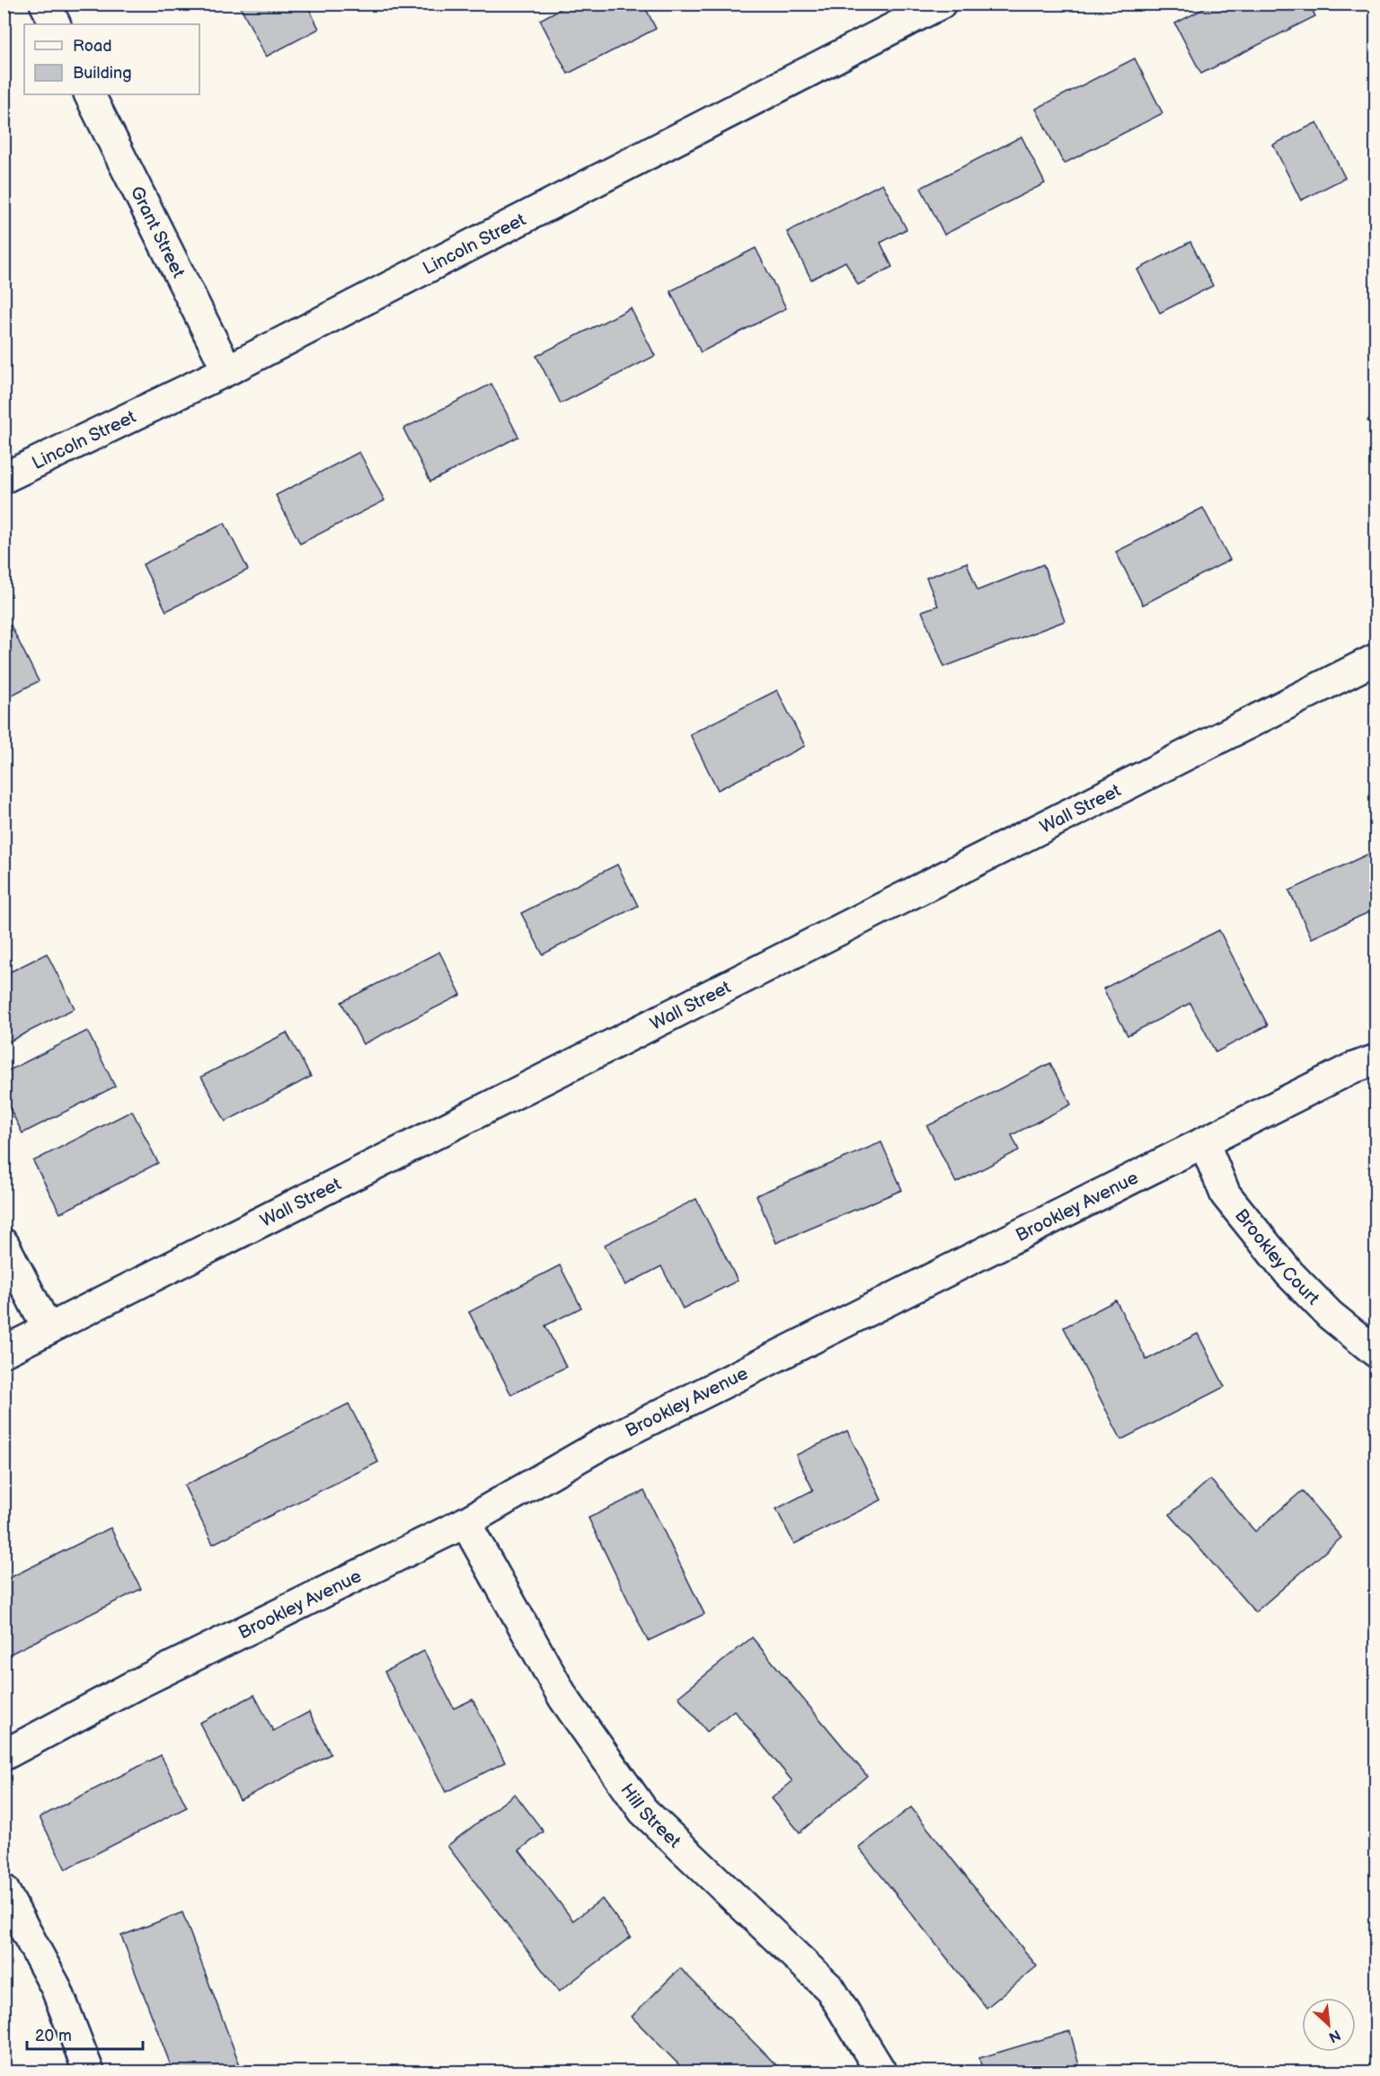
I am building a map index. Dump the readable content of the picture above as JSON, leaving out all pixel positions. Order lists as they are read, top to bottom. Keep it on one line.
{"streets":{"street":["Grant Street","Lincoln Street","Wall Street","Brookley Avenue","Brookley Court","Hill Street"]},"crossings":[["Grant Street","Lincoln Street"],["Brookley Avenue","Brookley Court"],["Brookley Avenue","Hill Street"]],"legend":["Road","Building"],"scale_bar":"20 m","north":"bottom right"}
